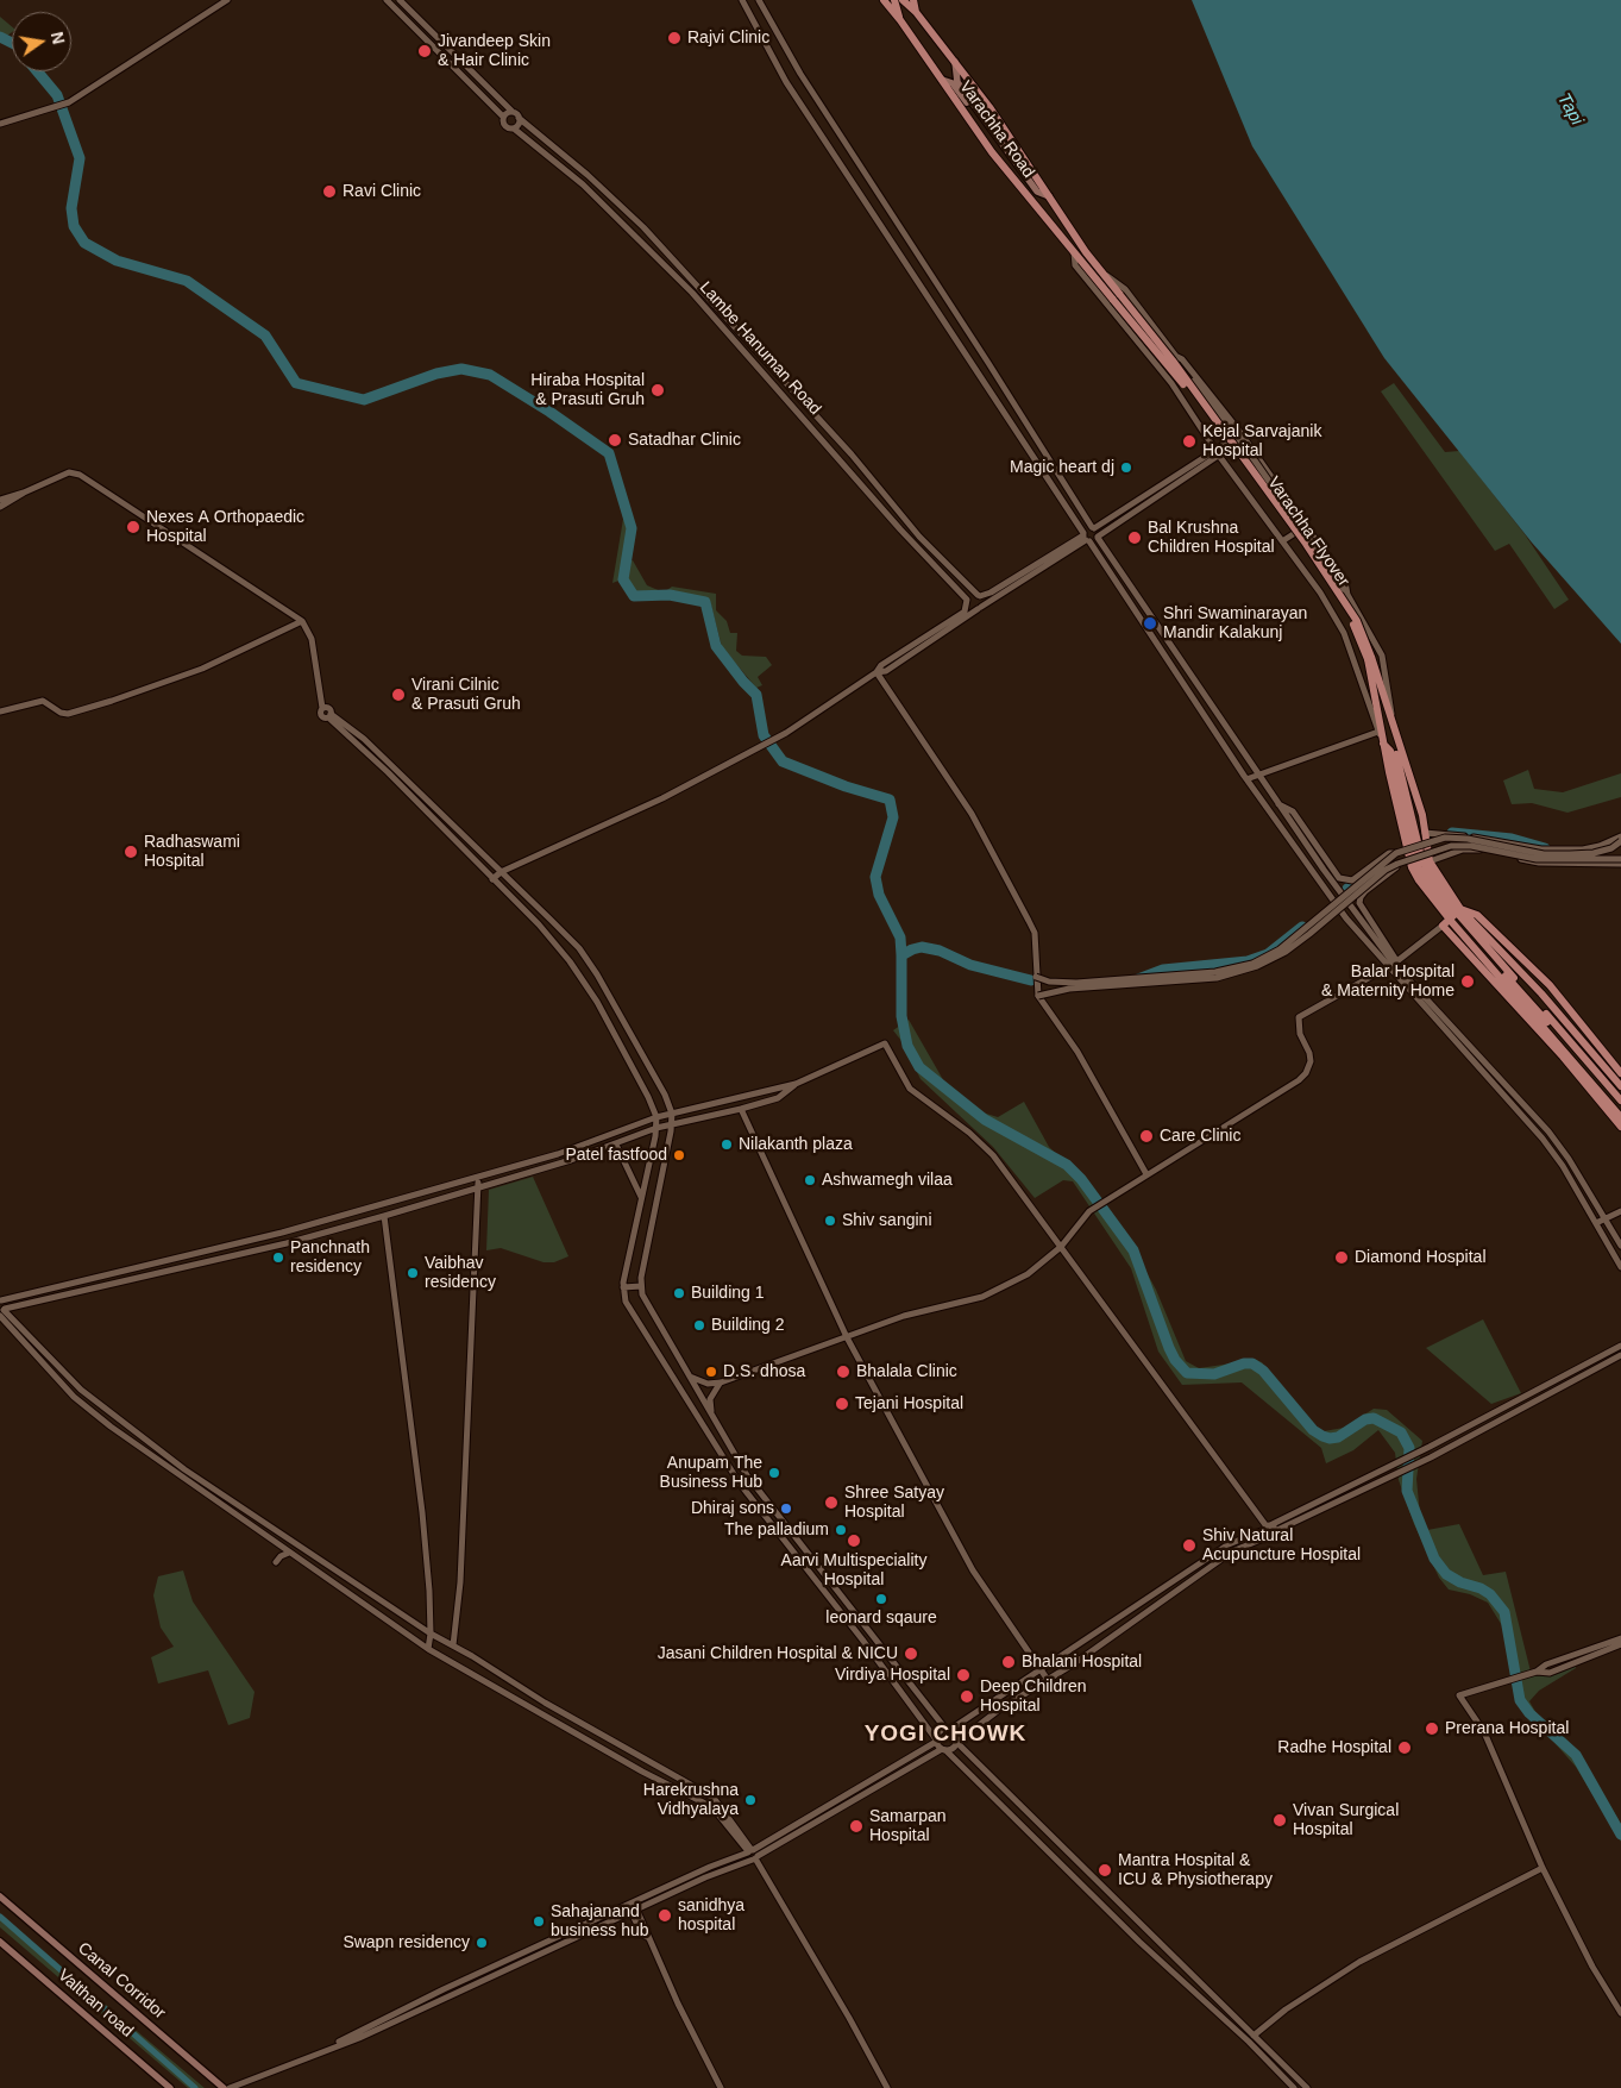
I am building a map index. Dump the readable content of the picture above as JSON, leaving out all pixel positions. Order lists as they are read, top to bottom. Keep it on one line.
{"streets":{"main road":["Varachha Road","Varachha Flyover","Canal Corridor","Valthan road"],"street":["Lambe Hanuman Road"]},"crossings":[["Varachha Road","Varachha Flyover"]],"districts":["YOGI CHOWK"],"water":["Tapi"],"places":["Rajvi Clinic","Jivandeep Skin & Hair Clinic","Ravi Clinic","Hiraba Hospital & Prasuti Gruh","Satadhar Clinic","Kejal Sarvajanik Hospital","Magic heart dj","Nexes A Orthopaedic Hospital","Bal Krushna Children Hospital","Shri Swaminarayan Mandir Kalakunj","Virani Cilnic & Prasuti Gruh","Radhaswami Hospital","Balar Hospital & Maternity Home","Care Clinic","Nilakanth plaza","Patel fastfood","Ashwamegh vilaa","Shiv sangini","Panchnath residency","Diamond Hospital","Vaibhav residency","Building 1","Building 2","D.S. dhosa","Bhalala Clinic","Tejani Hospital","Anupam The Business Hub","Shree Satyay Hospital","Dhiraj sons","The palladium","Aarvi Multispeciality Hospital","Shiv Natural Acupuncture Hospital","leonard sqaure","Jasani Children Hospital & NICU","Bhalani Hospital","Virdiya Hospital","Deep Children Hospital","Prerana Hospital","Radhe Hospital","Harekrushna Vidhyalaya","Vivan Surgical Hospital","Samarpan Hospital","Mantra Hospital & ICU & Physiotherapy","sanidhya hospital","Sahajanand business hub","Swapn residency"],"north":"right"}
